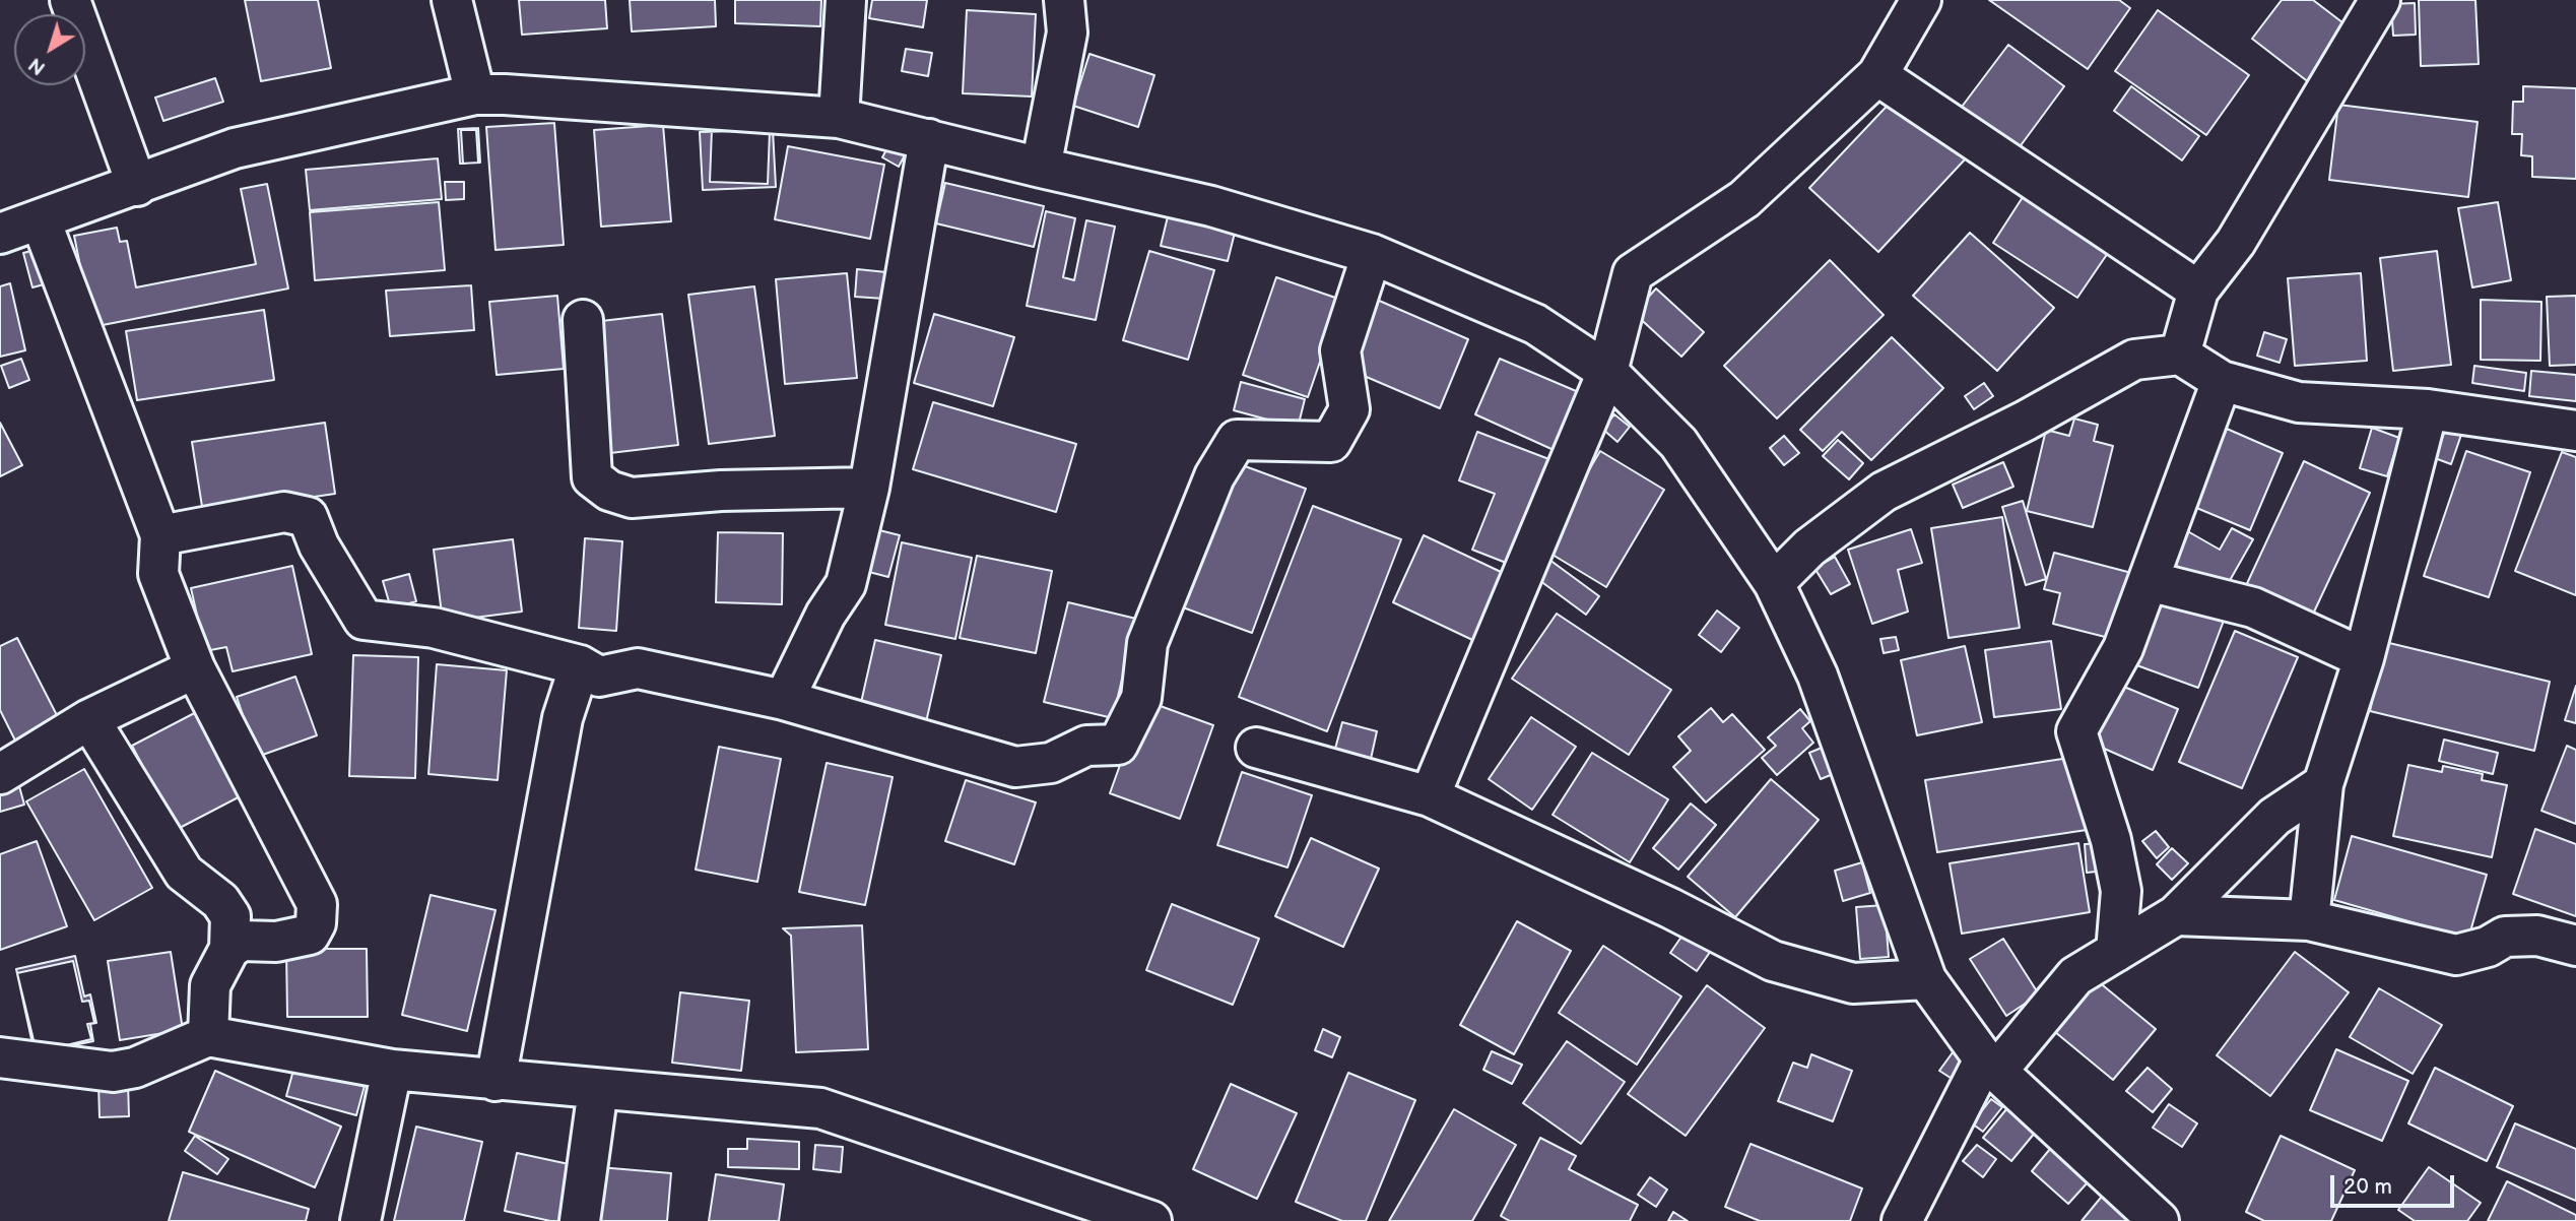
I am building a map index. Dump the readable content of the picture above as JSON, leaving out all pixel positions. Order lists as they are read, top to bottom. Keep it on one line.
{"scale_bar":"20 m","north":"bottom left"}
